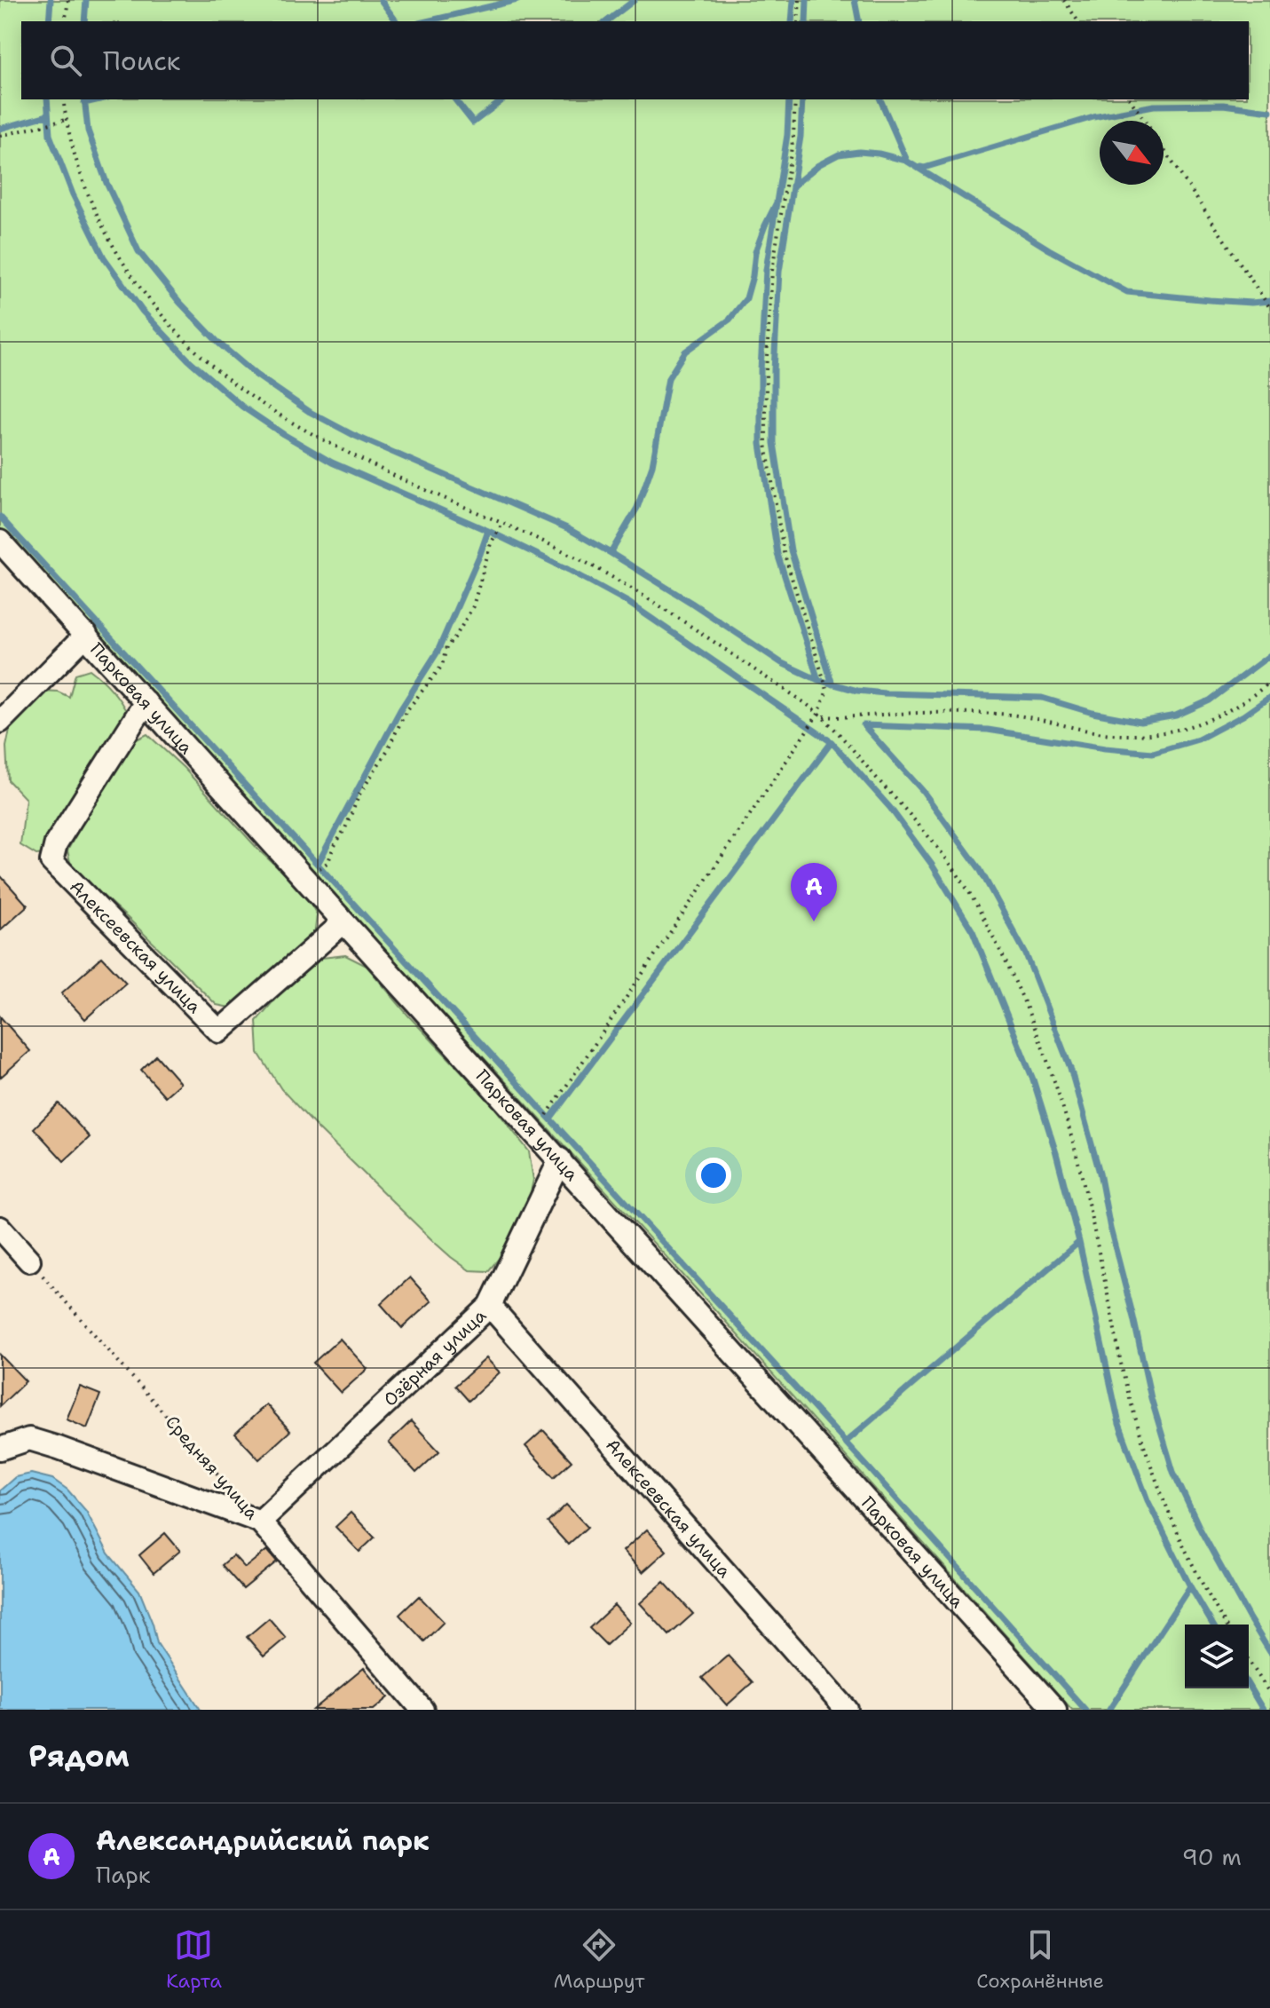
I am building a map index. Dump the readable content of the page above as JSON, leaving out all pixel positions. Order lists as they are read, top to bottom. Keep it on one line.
{"streets":{"street":["Парковая улица","Алексеевская улица","Озёрная улица","Средняя улица"]},"crossings":[["Парковая улица","Алексеевская улица"],["Парковая улица","Озёрная улица"],["Алексеевская улица","Озёрная улица"],["Озёрная улица","Средняя улица"]],"north":"bottom right","page":{"search":"Поиск","pins":"A","heading":"Рядом","list":[{"mark":"A","name":"Александрийский парк","note":"Парк","value":"90 m"}],"nav":["Карта","Маршрут","Сохранённые"]}}
